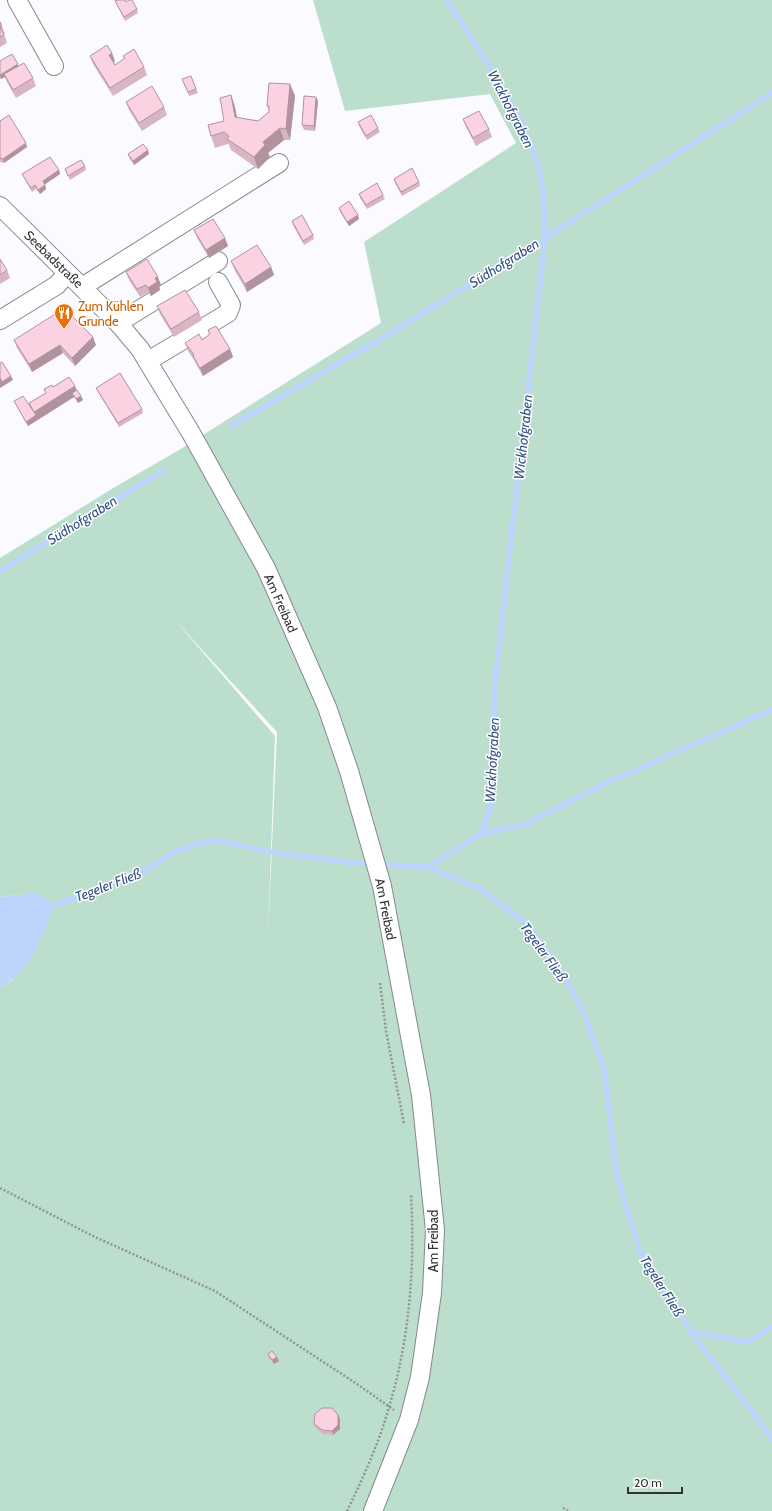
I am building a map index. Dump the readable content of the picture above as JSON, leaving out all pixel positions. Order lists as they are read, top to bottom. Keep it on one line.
{"streets":{"street":["Seebadstraße","Am Freibad"]},"crossings":[["Seebadstraße","Am Freibad"]],"water":["Wickhofgraben","Südhofgraben","Tegeler Fließ"],"places":{"restaurant":["Zum Kühlen Grunde"]},"scale_bar":"20 m"}
